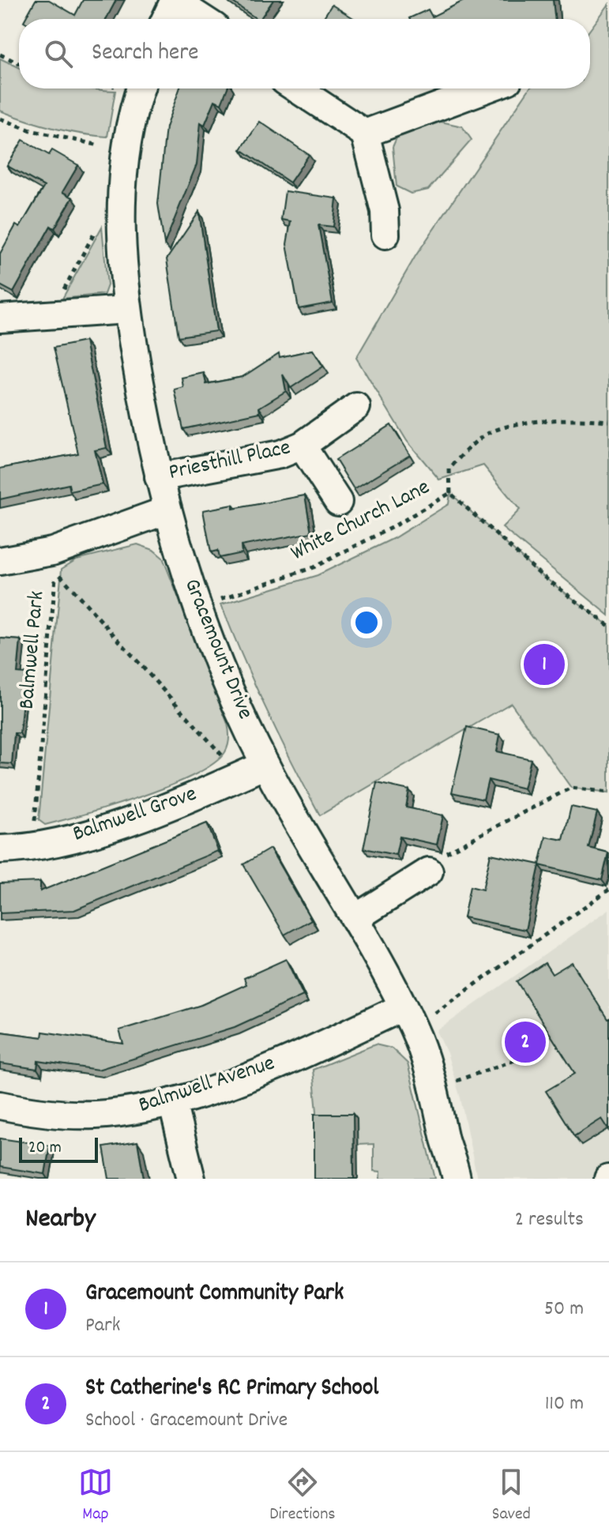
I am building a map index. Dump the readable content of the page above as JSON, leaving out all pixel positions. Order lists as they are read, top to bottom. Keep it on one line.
{"streets":{"street":["Priesthill Place","Gracemount Drive","Balmwell Grove","Balmwell Avenue"],"path":["White Church Lane","Balmwell Park"]},"crossings":[["Priesthill Place","Gracemount Drive"],["White Church Lane","Gracemount Drive"],["Gracemount Drive","Balmwell Grove"],["Gracemount Drive","Balmwell Avenue"],["Balmwell Park","Balmwell Grove"]],"scale_bar":"20 m","page":{"search":"Search here","pins":["1","2"],"scale":"20 m","heading":["Nearby","2 results"],"list":[{"mark":"1","name":"Gracemount Community Park","note":"Park","value":"50 m"},{"mark":"2","name":"St Catherine's RC Primary School","note":"School · Gracemount Drive","value":"110 m"}],"nav":["Map","Directions","Saved"]}}
